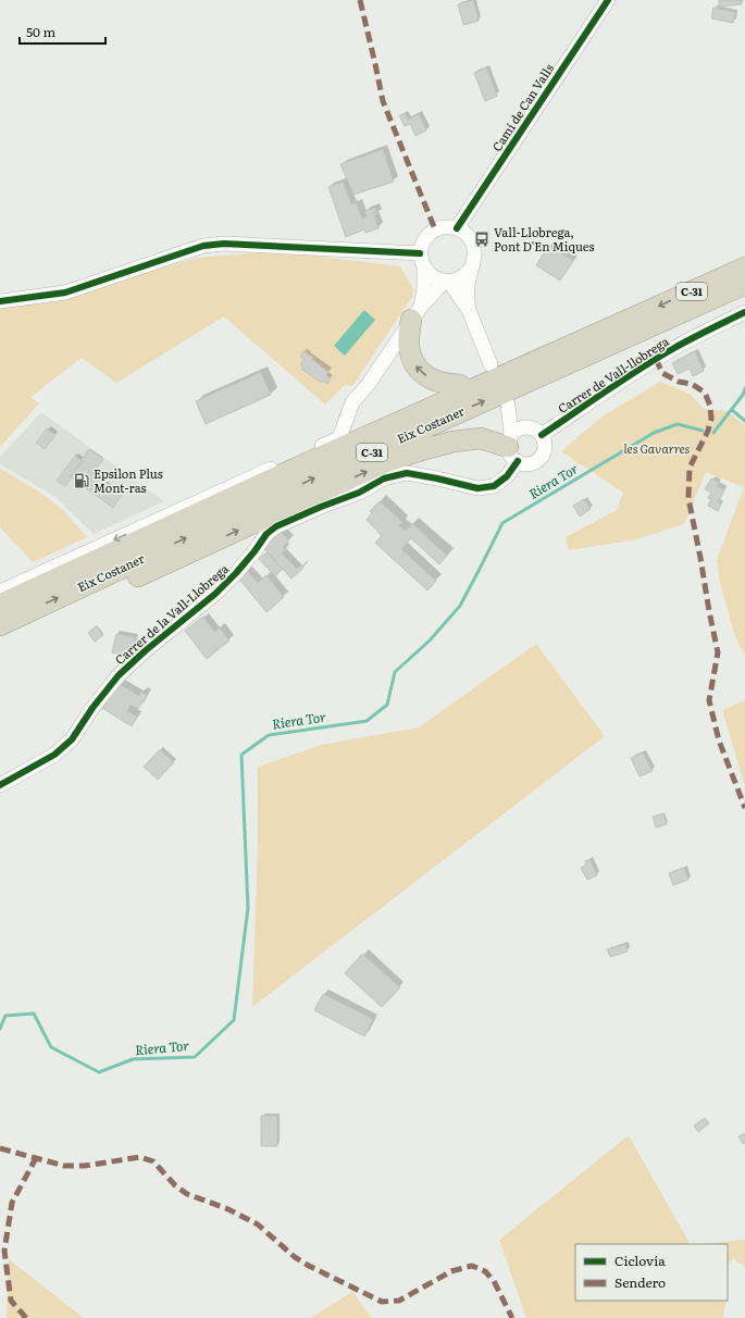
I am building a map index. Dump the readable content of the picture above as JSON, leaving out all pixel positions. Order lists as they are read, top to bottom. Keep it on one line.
{"streets":{"highway":["C-31","Eix Costaner"],"street":["Camí de Can Valls","Carrer de Vall-llobrega","Carrer de la Vall-Llobrega"]},"crossings":[["Carrer de Vall-llobrega","Carrer de la Vall-Llobrega"]],"water":["Riera Tor"],"parks":["les Gavarres"],"places":{"bus stop":["Vall-Llobrega, Pont D'En Miques"],"fuel station":["Epsilon Plus Mont-ras"]},"legend":["Ciclovía","Sendero"],"scale_bar":"50 m"}
